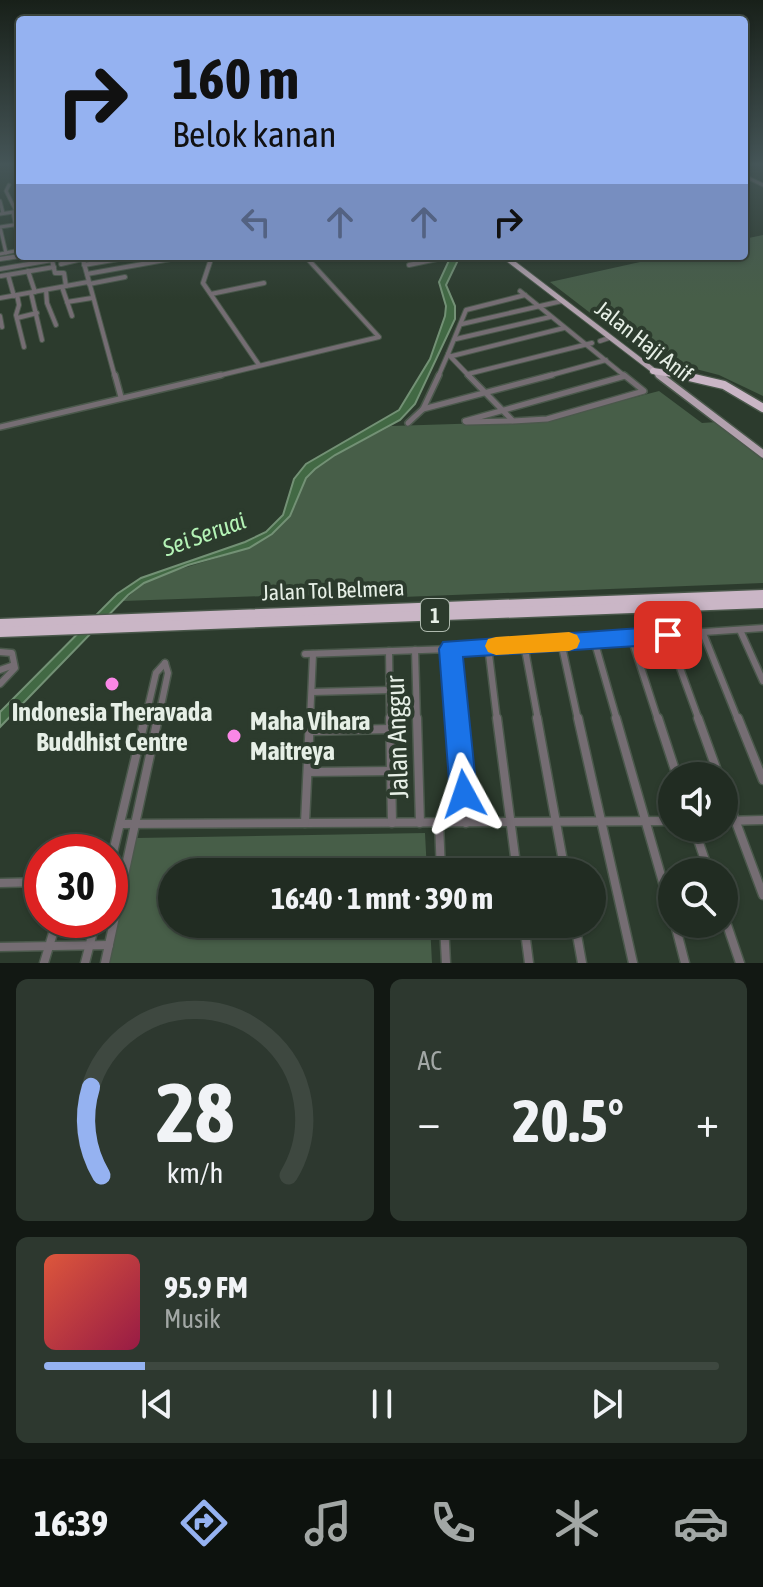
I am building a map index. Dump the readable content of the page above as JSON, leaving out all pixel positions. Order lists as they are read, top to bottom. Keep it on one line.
{"streets":{"highway":["Jalan Tol Belmera","1"],"main road":["Jalan Haji Anif"],"street":["Jalan Anggur"]},"water":["Sei Seruai"],"places":["Indonesia Theravada Buddhist Centre","Maha Vihara Maitreya"],"page":{"turn":["160 m","Belok kanan"],"limit":"30","trip":"16:40 · 1 mnt · 390 m","tile":"AC","heat":["−","20.5°","+"],"song":["95.9 FM","Musik"],"tabs":"16:39","gauge":["28","km/h"]}}
